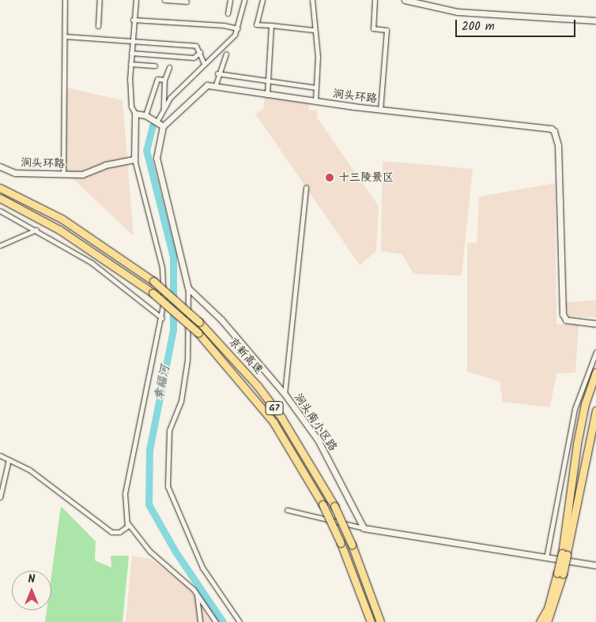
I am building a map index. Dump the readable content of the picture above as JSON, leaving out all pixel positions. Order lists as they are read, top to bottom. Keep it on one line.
{"streets":{"highway":["京新高速","G7"],"street":["涧头环路","涧头南小区路"]},"water":["幸福河"],"places":["十三陵景区"],"scale_bar":"200 m","north":"top"}
